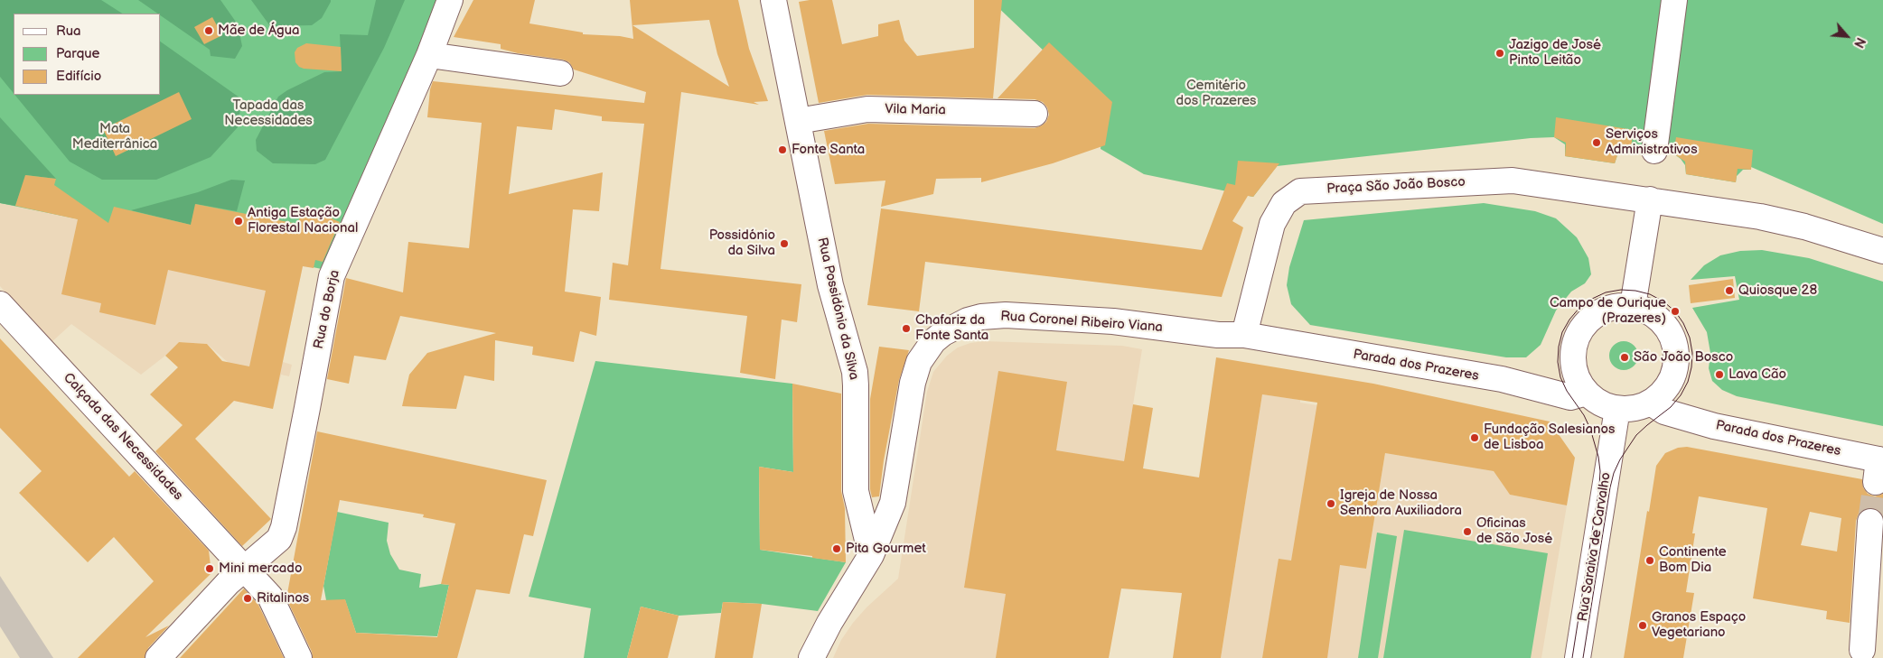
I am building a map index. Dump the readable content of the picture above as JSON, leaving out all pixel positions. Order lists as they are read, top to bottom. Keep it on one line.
{"streets":{"street":["Vila Maria","Praça São João Bosco","Rua Possidónio da Silva","Rua do Borja","Rua Coronel Ribeiro Viana","Parada dos Prazeres","Calçada das Necessidades","Rua Saraiva de Carvalho"]},"crossings":[["Vila Maria","Rua Possidónio da Silva"],["Praça São João Bosco","Rua Coronel Ribeiro Viana"],["Praça São João Bosco","Parada dos Prazeres"],["Rua Possidónio da Silva","Rua Coronel Ribeiro Viana"],["Rua do Borja","Calçada das Necessidades"],["Rua Coronel Ribeiro Viana","Parada dos Prazeres"],["Parada dos Prazeres","Rua Saraiva de Carvalho"]],"parks":["Cemitério dos Prazeres","Tapada das Necessidades","Mata Mediterrânica"],"places":["Mãe de Água","Jazigo de José Pinto Leitão","Serviços Administrativos","Fonte Santa","Antiga Estação Florestal Nacional","Possidónio da Silva","Quiosque 28","Campo de Ourique (Prazeres)","Chafariz da Fonte Santa","São João Bosco","Lava Cão","Fundação Salesianos de Lisboa","Igreja de Nossa Senhora Auxiliadora","Oficinas de São José","Pita Gourmet","Continente Bom Dia","Mini mercado","Ritalinos","Granos Espaço Vegetariano"],"legend":["Rua","Parque","Edifício"],"north":"bottom right"}
